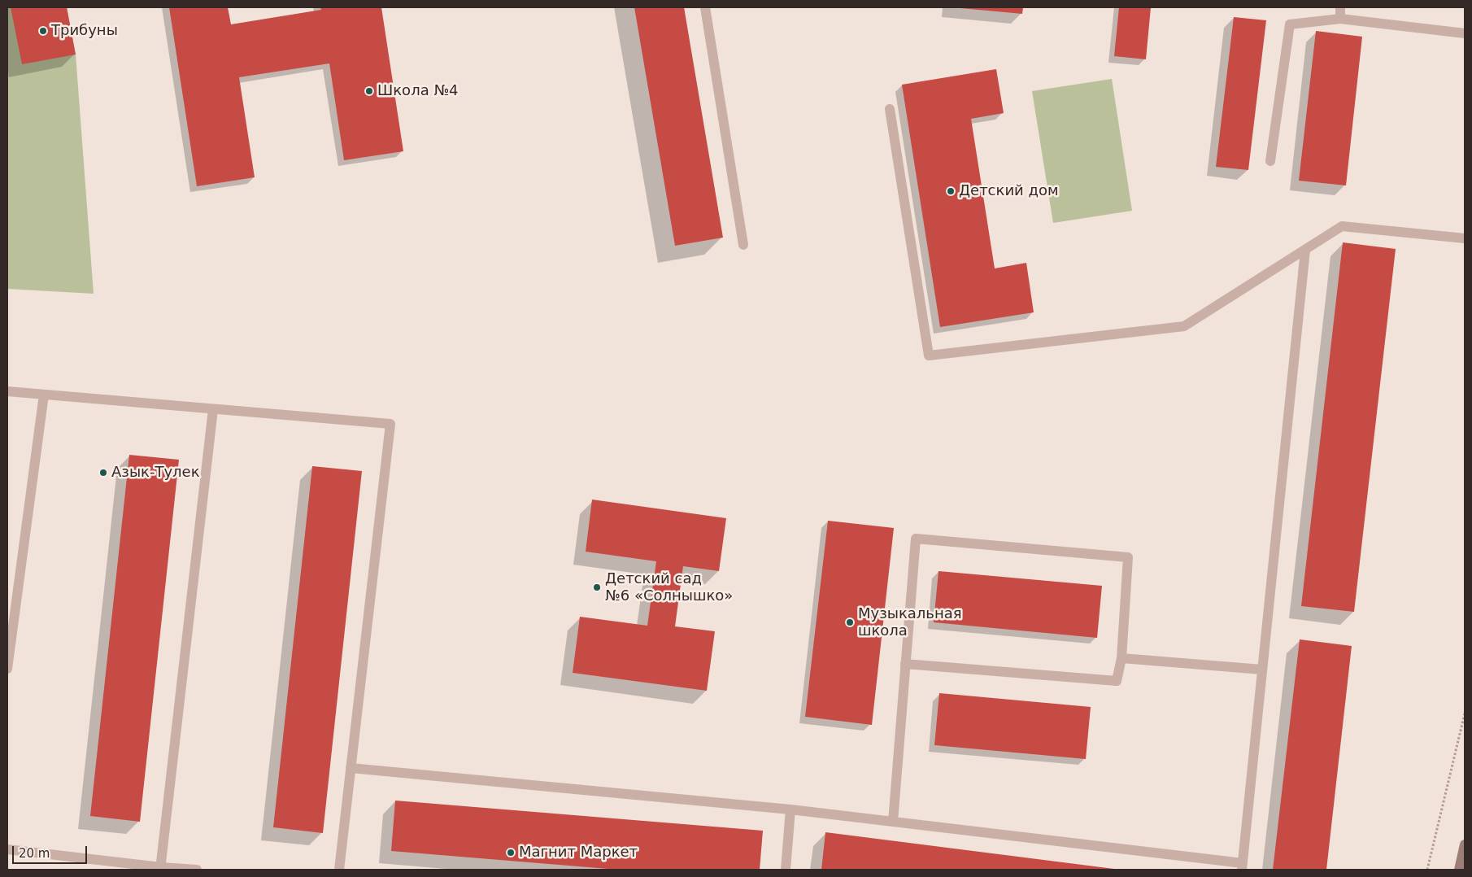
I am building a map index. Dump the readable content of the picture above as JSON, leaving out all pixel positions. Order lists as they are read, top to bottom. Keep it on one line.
{"places":["Трибуны","Школа №4","Детский дом","Азык-Тулек","Детский сад №6 «Солнышко»","Музыкальная школа","Магнит Маркет"],"scale_bar":"20 m"}
